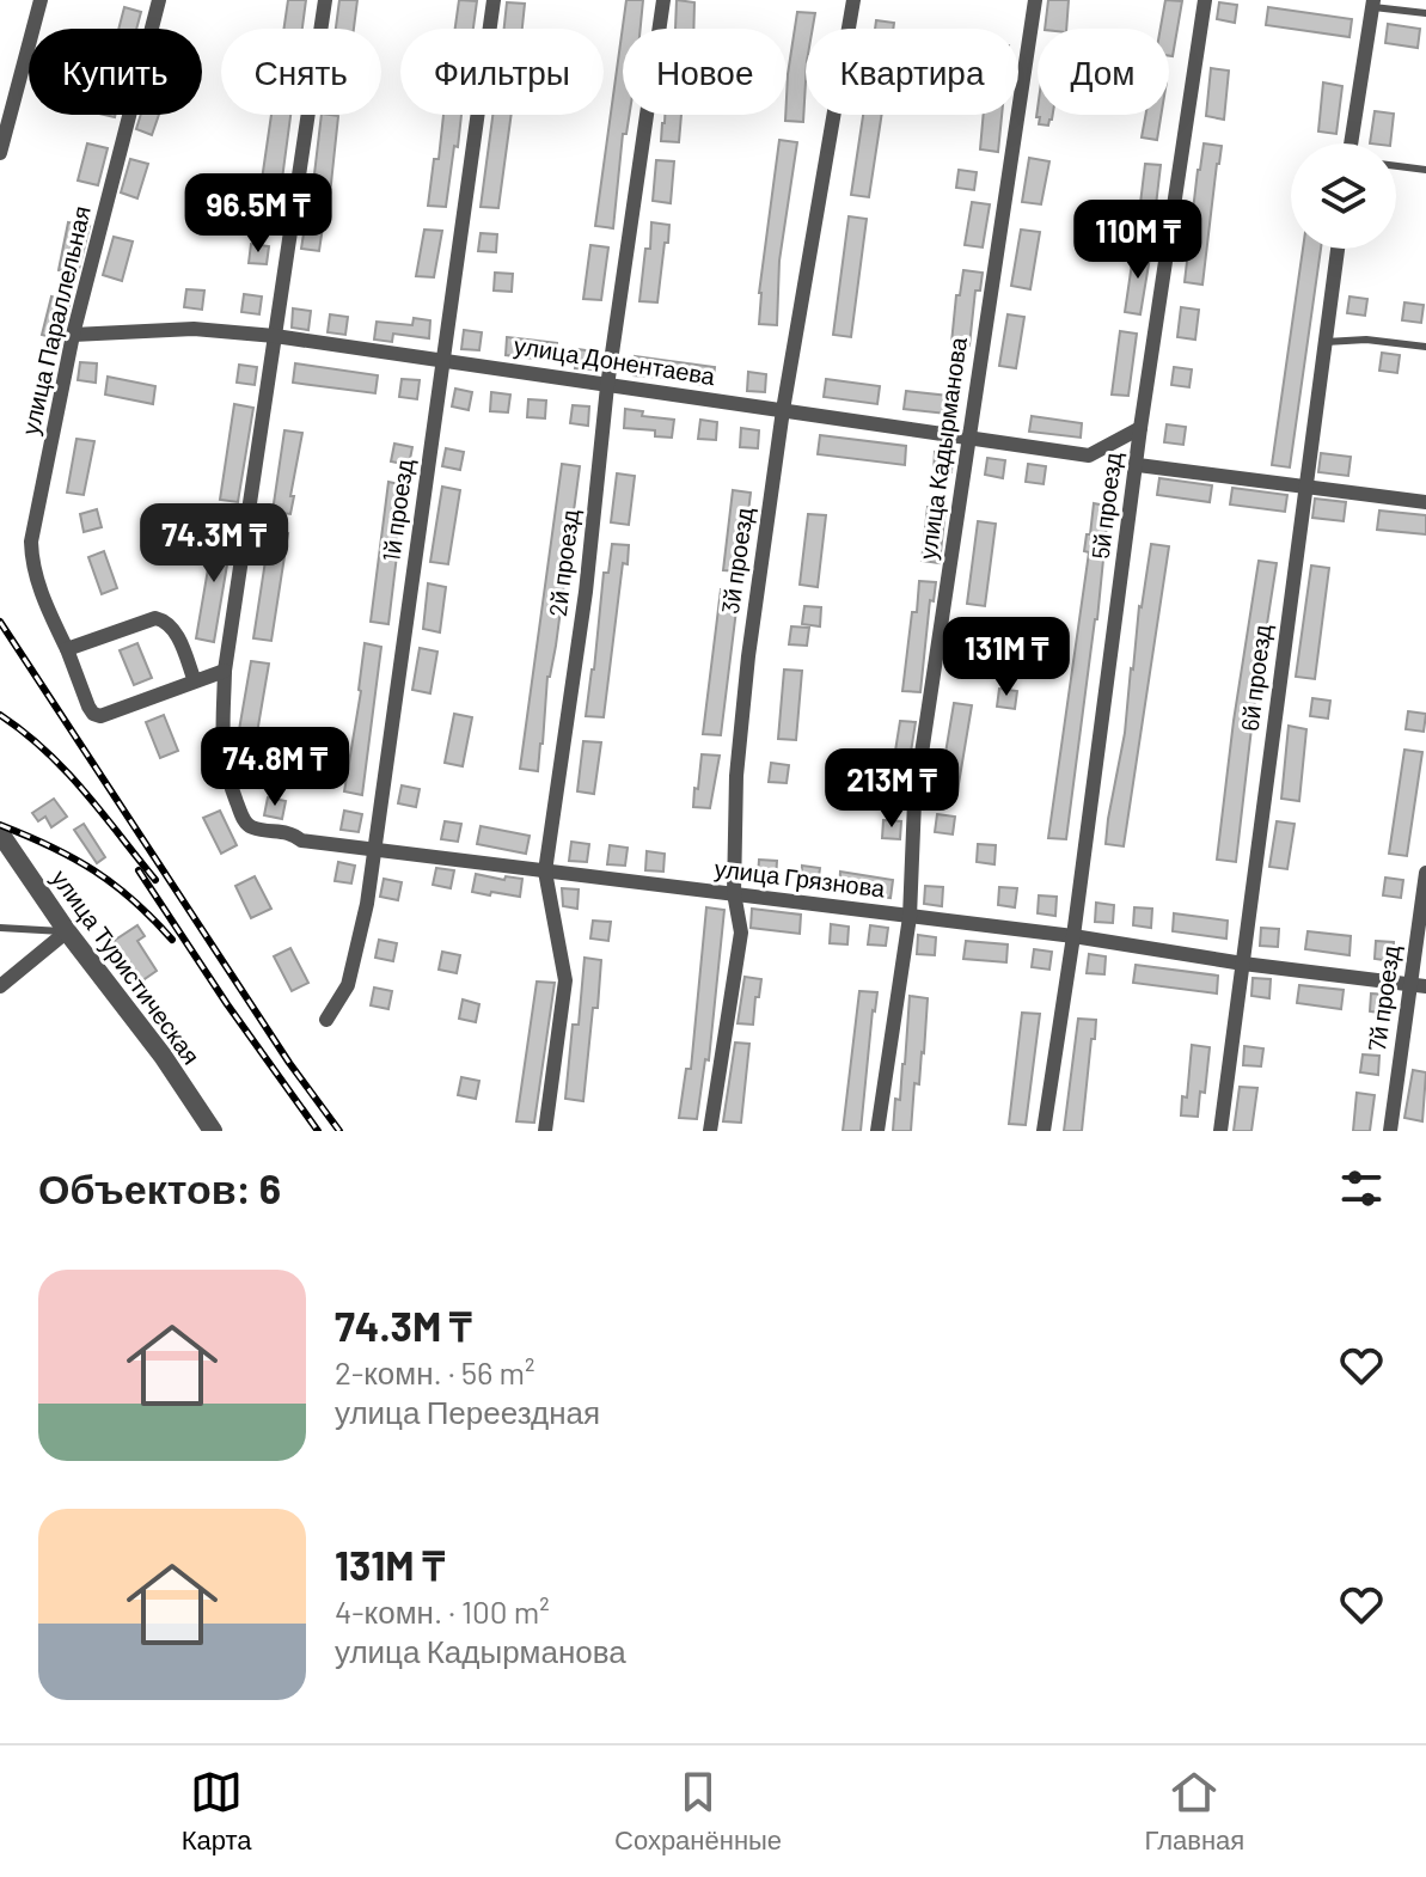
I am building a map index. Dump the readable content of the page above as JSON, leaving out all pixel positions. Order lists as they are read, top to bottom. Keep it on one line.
{"streets":{"street":["улица Параллельная","улица Донентаева","улица Кадырманова","5й проезд","1й проезд","3й проезд","2й проезд","6й проезд","улица Грязнова","улица Туристическая","7й проезд"]},"crossings":[["улица Параллельная","улица Донентаева"],["улица Донентаева","улица Кадырманова"],["улица Донентаева","5й проезд"],["улица Донентаева","1й проезд"],["улица Донентаева","3й проезд"],["улица Донентаева","2й проезд"],["улица Кадырманова","улица Грязнова"],["5й проезд","улица Грязнова"],["1й проезд","улица Грязнова"],["3й проезд","улица Грязнова"],["2й проезд","улица Грязнова"],["6й проезд","улица Грязнова"],["улица Грязнова","7й проезд"]],"page":{"chip":["Купить","Снять","Фильтры","Новое","Квартира","Дом"],"price":["96.5M ₸","110M ₸","74.3M ₸","131M ₸","74.8M ₸","213M ₸"],"heading":"Объектов: 6","list":[{"name":"74.3M ₸","note":"2-комн. · 56 m² · улица Переездная"},{"name":"131M ₸","note":"4-комн. · 100 m² · улица Кадырманова"}],"tabs":["Карта","Сохранённые","Главная"]}}
